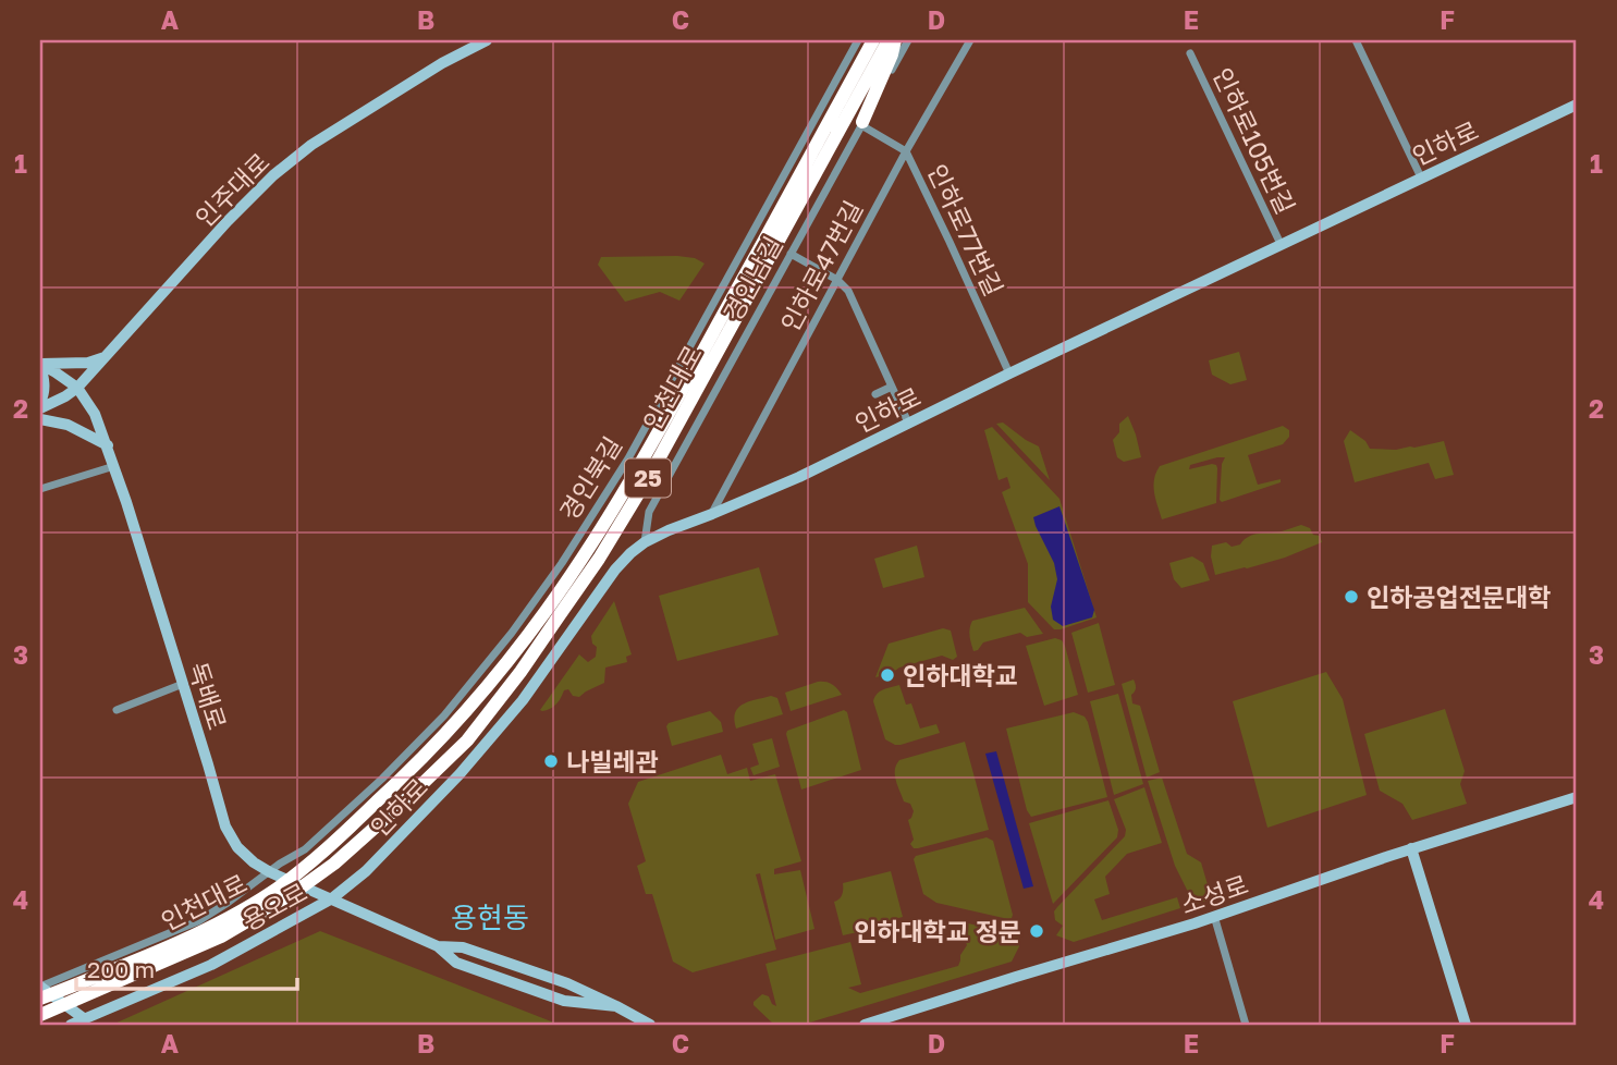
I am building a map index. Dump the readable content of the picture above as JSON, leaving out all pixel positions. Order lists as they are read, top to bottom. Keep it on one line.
{"streets":{"highway":["인천대로","25"],"main road":["인하로","인주대로","독배로","소성로","용오로"],"street":["인하로105번길","인하로77번길","인하로47번길","경인남길","경인북길"]},"crossings":[["인하로105번길","인하로"],["인하로","인하로77번길"],["인하로","인하로47번길"],["인하로","경인남길"],["인하로","독배로"],["인하로","용오로"],["인주대로","독배로"],["인하로77번길","인하로47번길"],["인하로77번길","경인남길"],["경인북길","독배로"],["독배로","용오로"]],"districts":["용현동"],"places":["인하공업전문대학","인하대학교","나빌레관","인하대학교 정문"],"scale_bar":"200 m","grid":{"columns":["A","B","C","D","E","F"],"rows":["1","2","3","4"]}}
